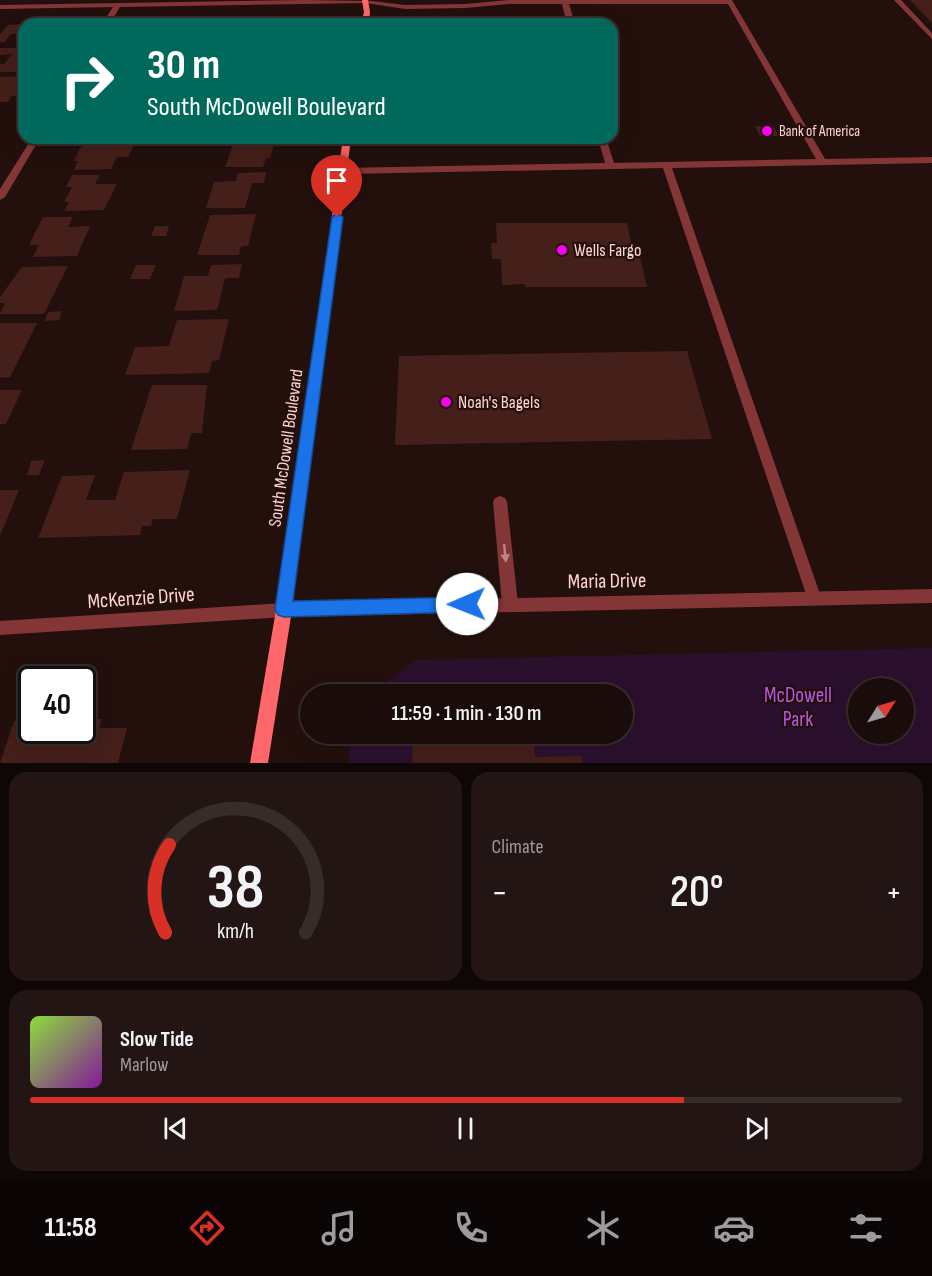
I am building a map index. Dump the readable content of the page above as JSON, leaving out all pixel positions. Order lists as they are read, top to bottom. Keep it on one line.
{"streets":{"main road":["South McDowell Boulevard"],"street":["Maria Drive","McKenzie Drive"]},"crossings":[["South McDowell Boulevard","Maria Drive"],["South McDowell Boulevard","McKenzie Drive"],["Maria Drive","McKenzie Drive"]],"parks":["McDowell Park"],"places":["Bank of America","Wells Fargo","Noah's Bagels"],"north":"top right","page":{"turn":["30 m","South McDowell Boulevard"],"limit":"40","trip":"11:59 · 1 min · 130 m","tile":"Climate","heat":["−","20°","+"],"song":["Slow Tide","Marlow"],"tabs":"11:58","gauge":["38","km/h"]}}
